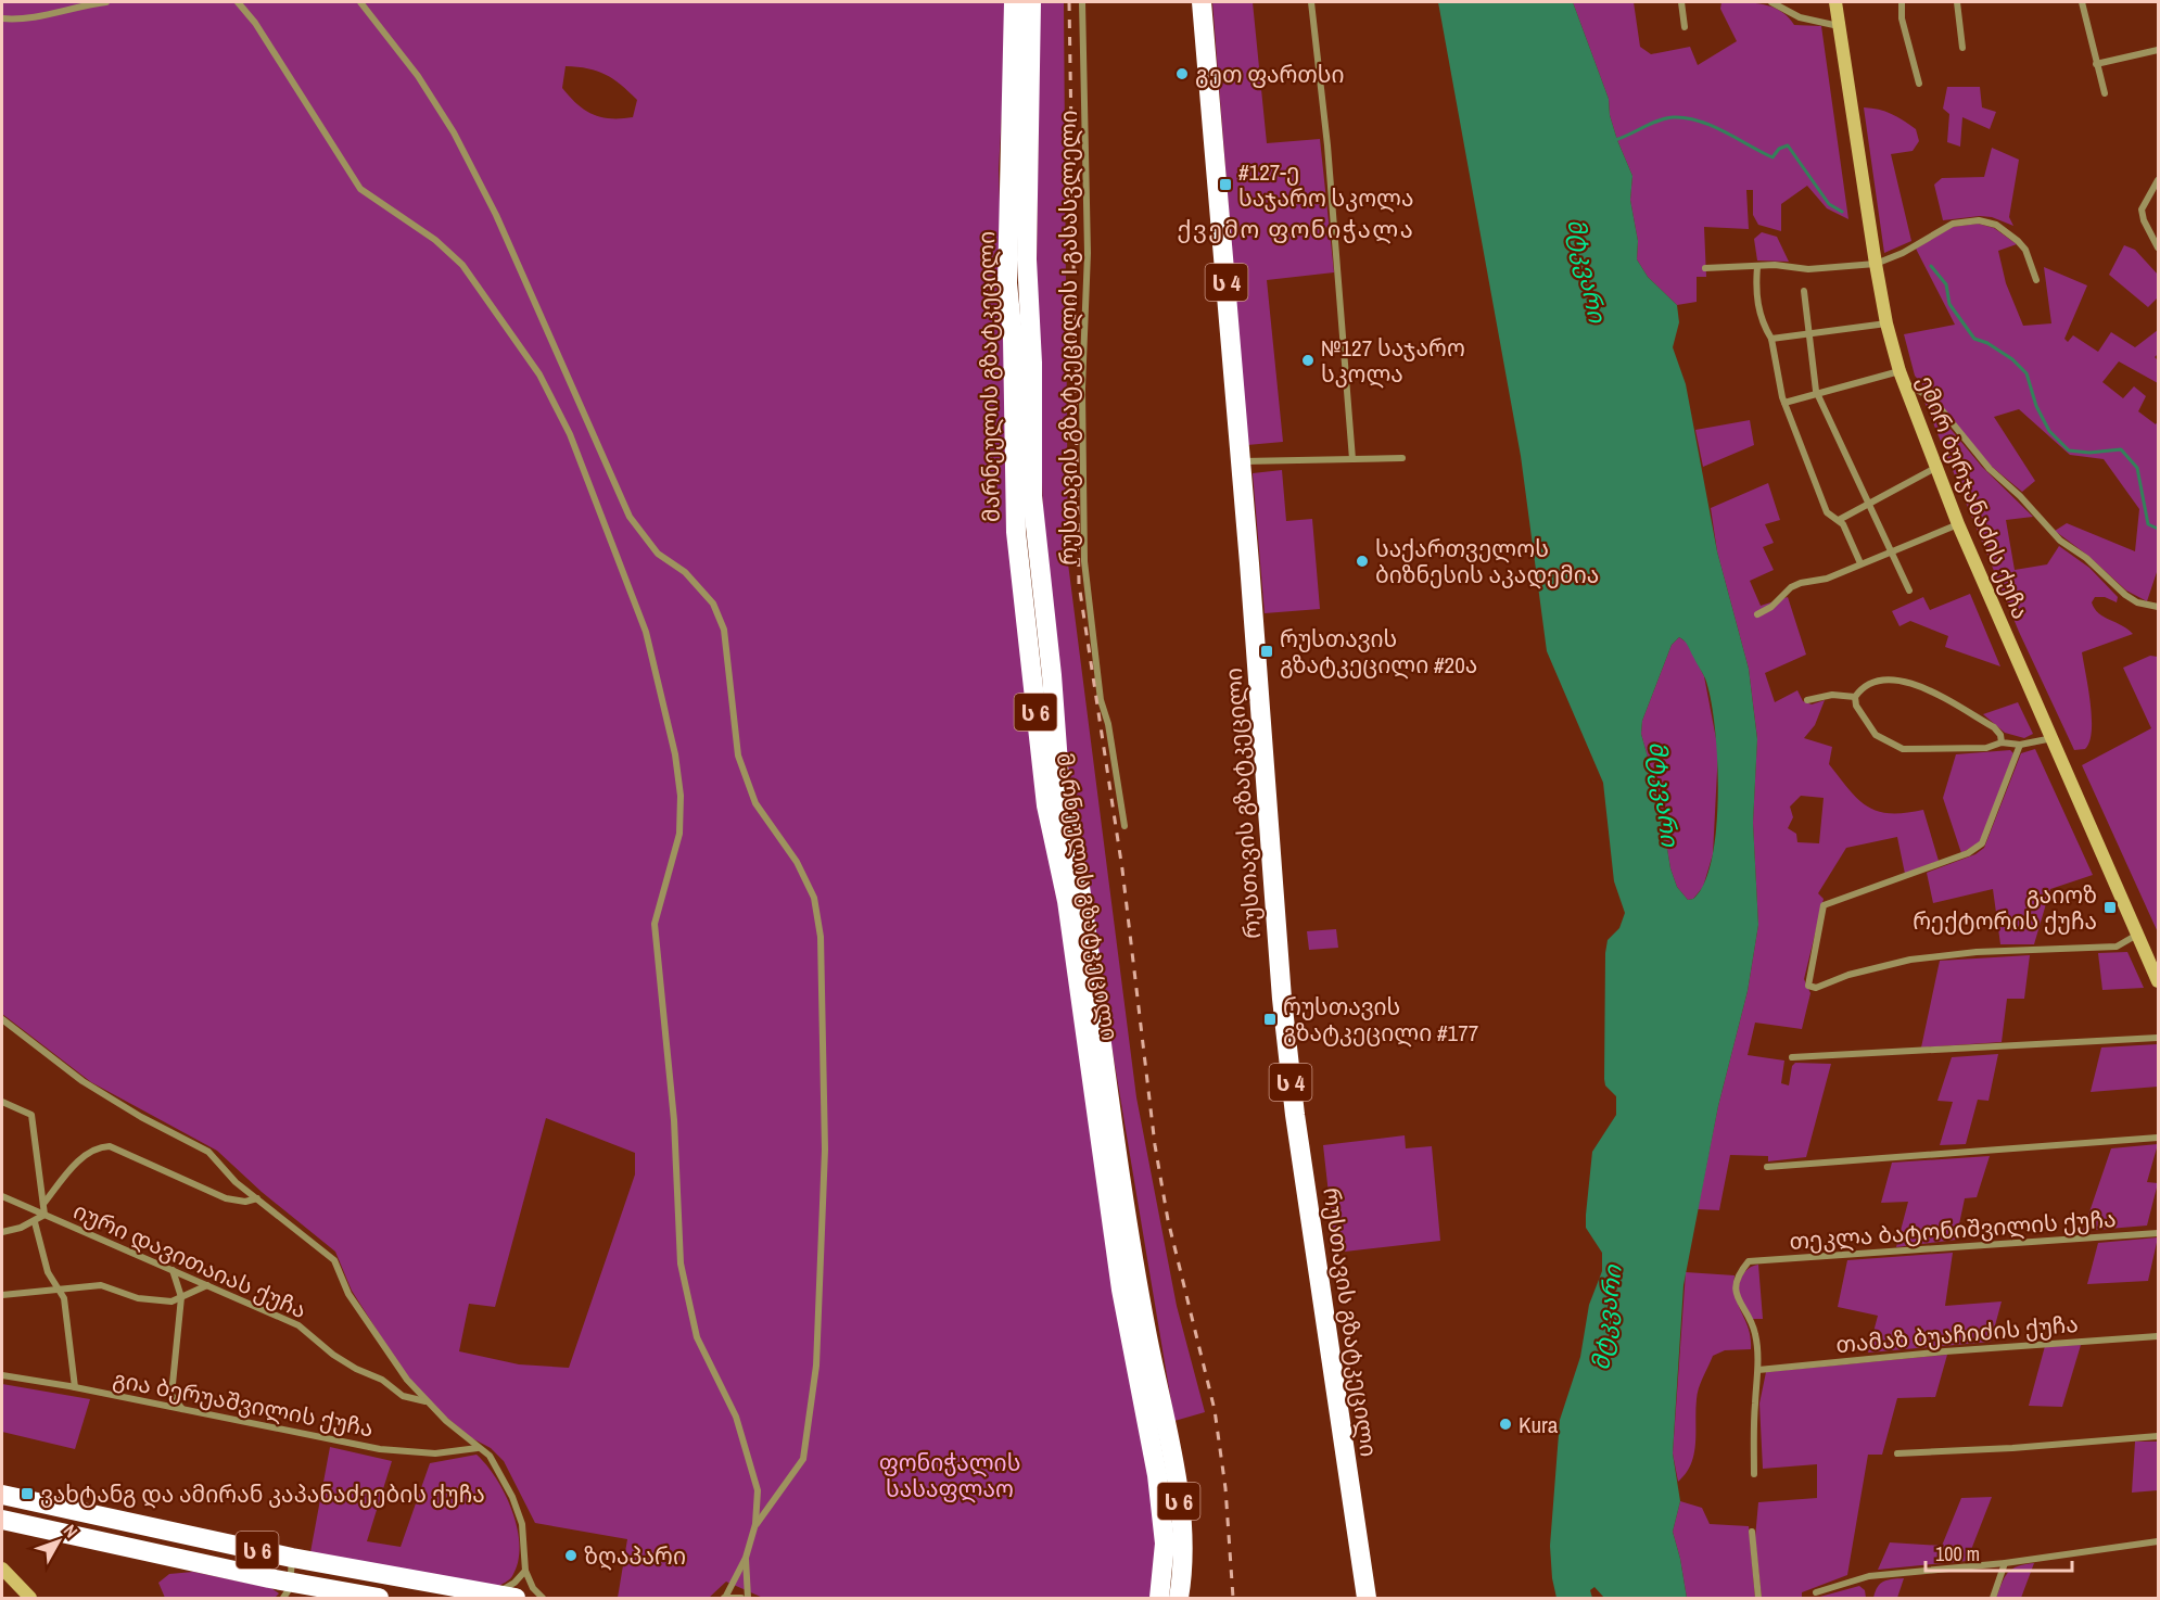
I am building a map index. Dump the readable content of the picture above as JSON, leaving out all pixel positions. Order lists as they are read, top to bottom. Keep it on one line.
{"streets":{"highway":["ს 4","მარნეულის გზატკეცილი","ს 6","რუსთავის გზატკეცილი"],"street":["რუსთავის გზატკეცილის I გასასვლელი","ემირ ბურჯანაძის ქუჩა","თეკლა ბატონიშვილის ქუჩა","იური დავითაიას ქუჩა","თამაზ ბუაჩიძის ქუჩა","გია ბერუაშვილის ქუჩა"]},"crossings":[["თეკლა ბატონიშვილის ქუჩა","თამაზ ბუაჩიძის ქუჩა"]],"districts":["ქვემო ფონიჭალა"],"water":["მტკვარი"],"parks":["ფონიჭალის სასაფლაო"],"places":{"other":["გეთ ფართსი","№127 საჯარო სკოლა","საქართველოს ბიზნესის აკადემია","Kura","ზღაპარი"],"transit":["#127-ე საჯარო სკოლა","რუსთავის გზატკეცილი #20ა","გაიოზ რექტორის ქუჩა","რუსთავის გზატკეცილი #177","ვახტანგ და ამირან კაპანაძეების ქუჩა"]},"scale_bar":"100 m","north":"top right"}
